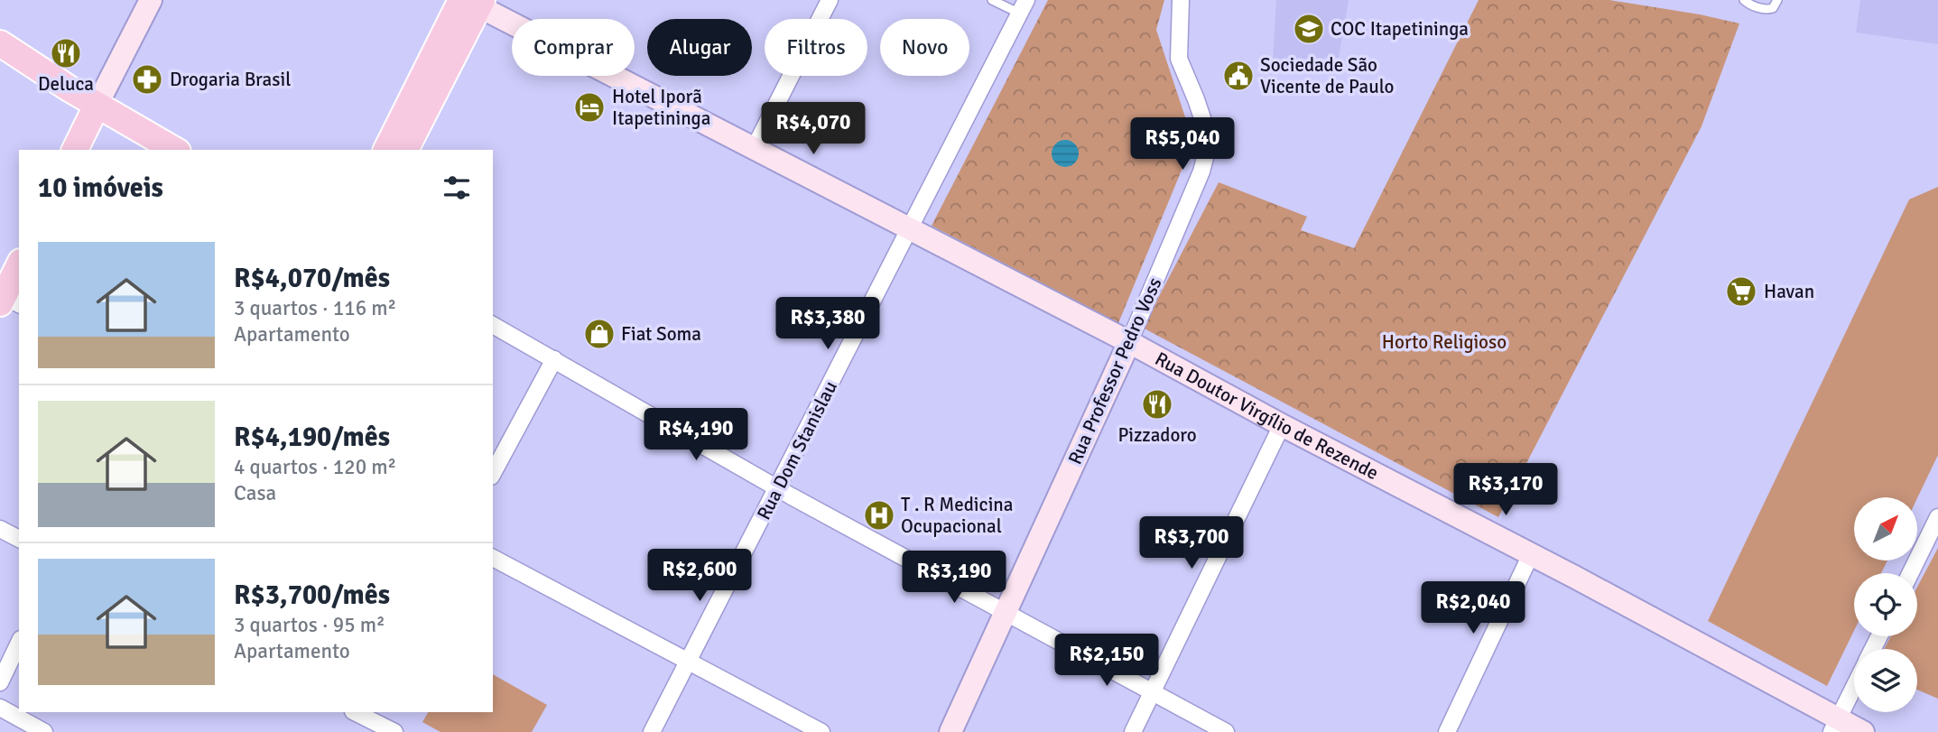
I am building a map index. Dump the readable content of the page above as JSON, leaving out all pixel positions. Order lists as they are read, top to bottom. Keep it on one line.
{"streets":{"main road":["Rua Professor Pedro Voss","Rua Doutor Virgílio de Rezende"],"street":["Rua Dom Stanislau"]},"crossings":[["Rua Professor Pedro Voss","Rua Doutor Virgílio de Rezende"],["Rua Doutor Virgílio de Rezende","Rua Dom Stanislau"]],"parks":["Horto Religioso"],"places":{"school or university":["COC Itapetininga"],"restaurant":["Deluca","Pizzadoro"],"public building":["Sociedade São Vicente de Paulo"],"pharmacy":["Drogaria Brasil"],"hotel":["Hotel Iporã Itapetininga"],"supermarket":["Havan"],"shop":["Fiat Soma"],"hospital":["T . R Medicina Ocupacional"]},"north":"top right","page":{"chip":["Comprar","Alugar","Filtros","Novo"],"price":["R$4,070","R$5,040","R$3,380","R$4,190","R$3,170","R$3,700","R$2,600","R$3,190","R$2,040","R$2,150"],"heading":"10 imóveis","list":[{"name":"R$4,070/mês","note":"3 quartos · 116 m² · Apartamento"},{"name":"R$4,190/mês","note":"4 quartos · 120 m² · Casa"},{"name":"R$3,700/mês","note":"3 quartos · 95 m² · Apartamento"}]}}
